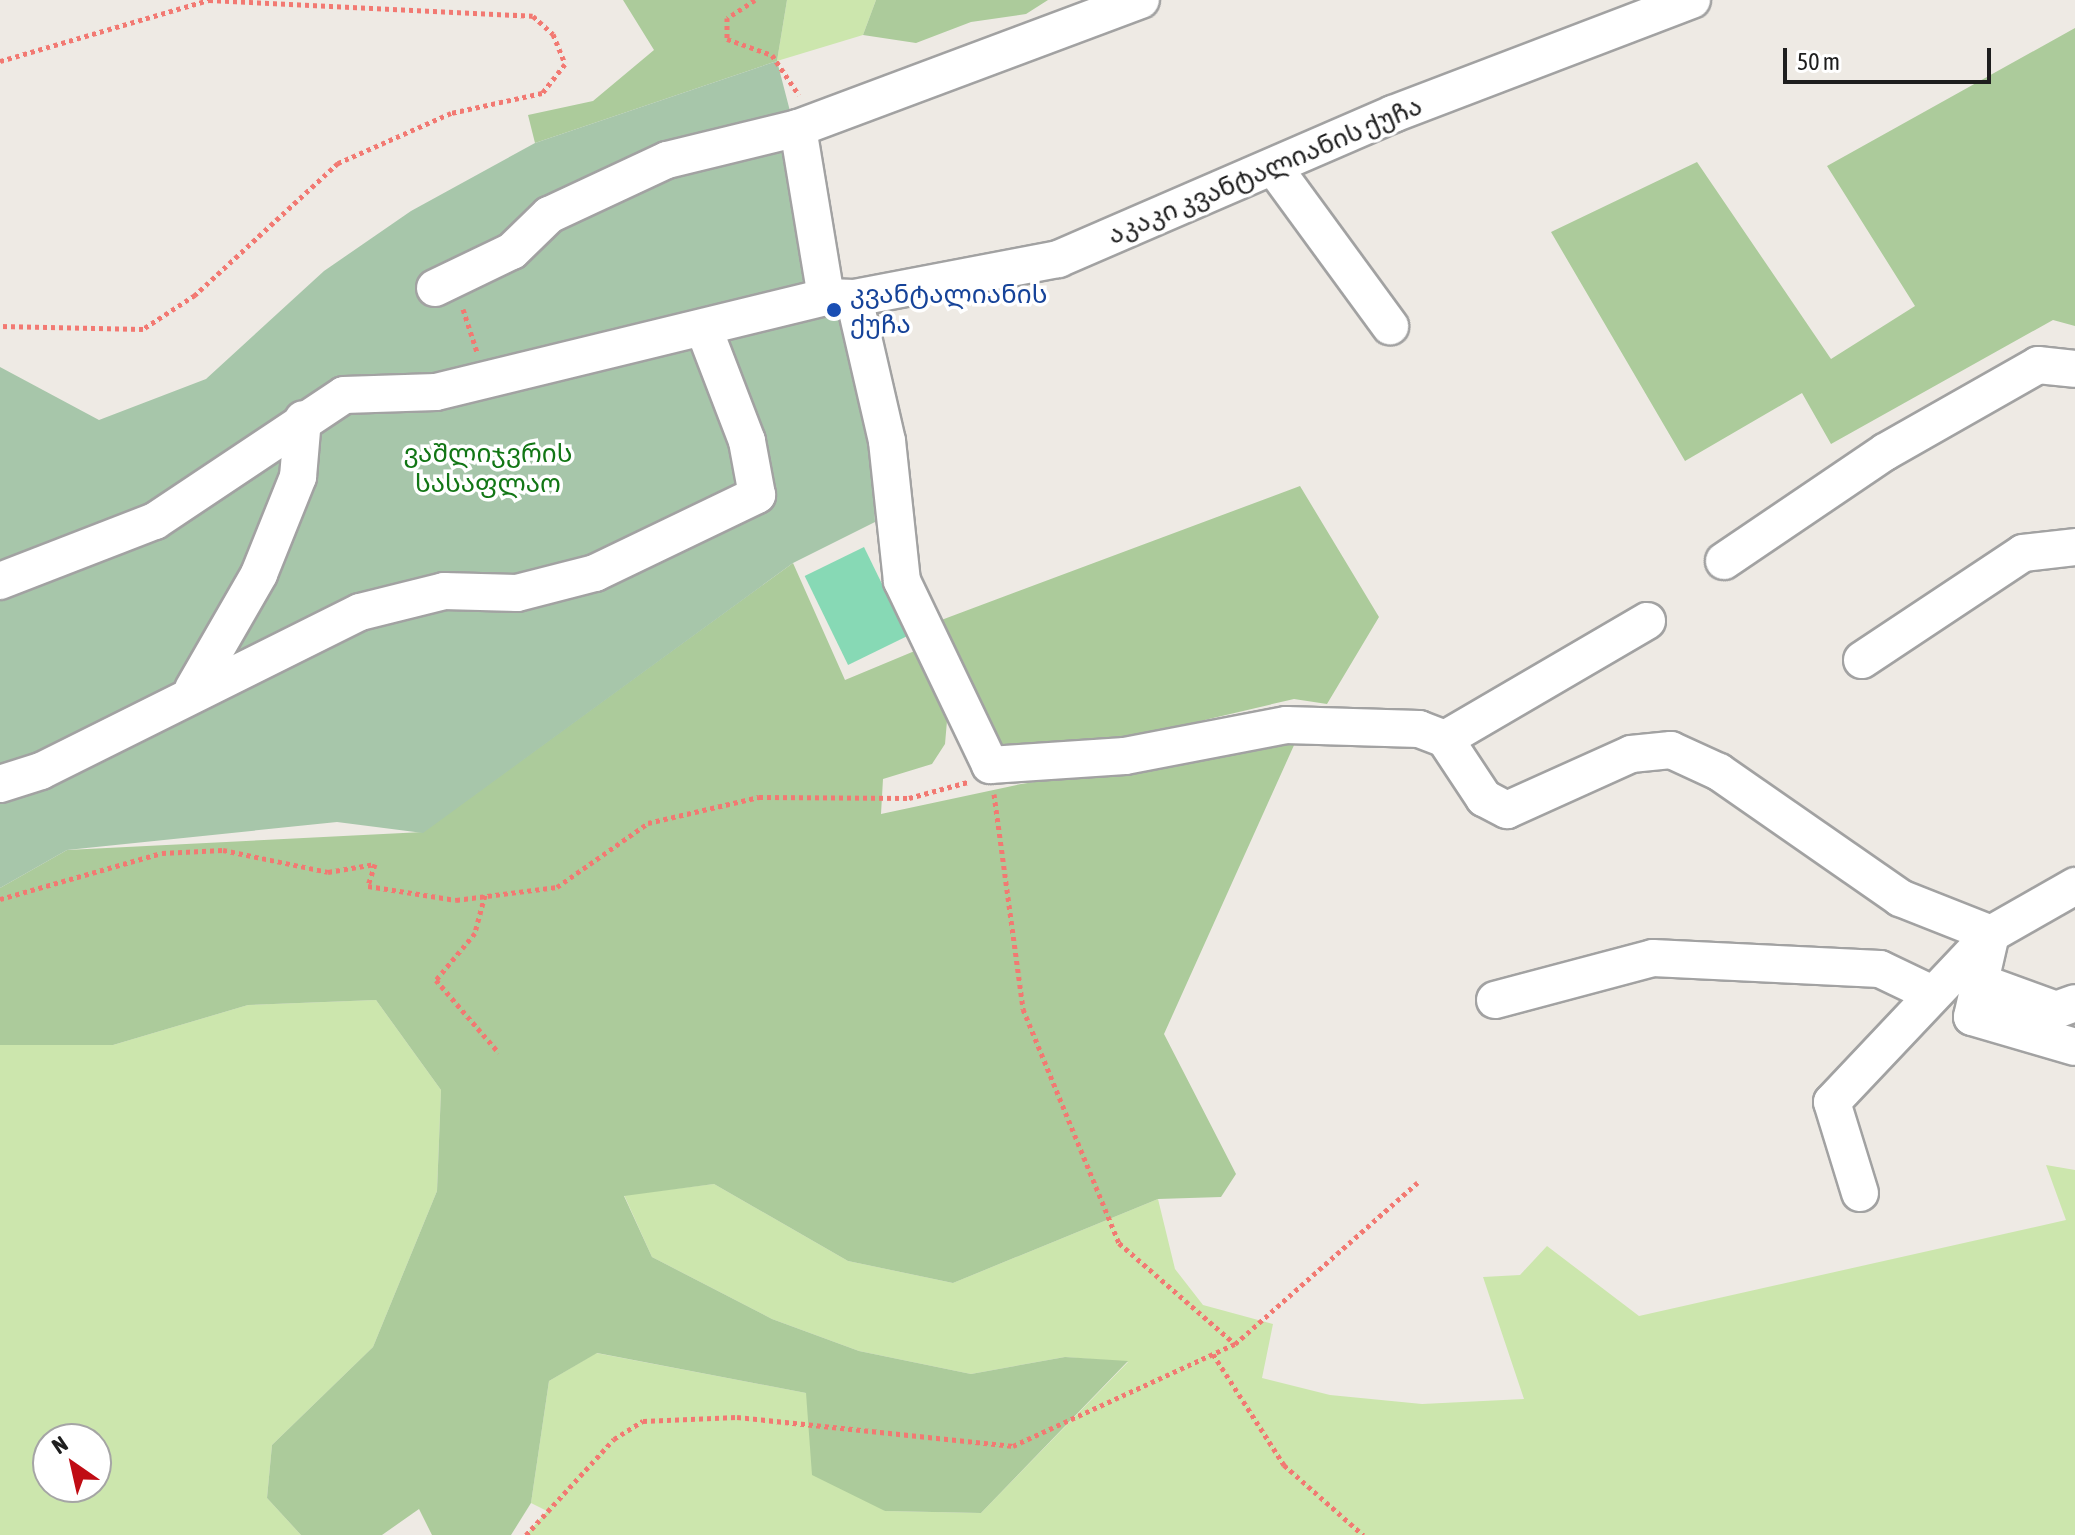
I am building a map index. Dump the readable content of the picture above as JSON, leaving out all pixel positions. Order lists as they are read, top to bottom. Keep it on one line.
{"streets":{"street":["აკაკი კვანტალიანის ქუჩა"]},"parks":["ვაშლიჯვრის სასაფლაო"],"places":["კვანტალიანის ქუჩა"],"scale_bar":"50 m","north":"top left"}
